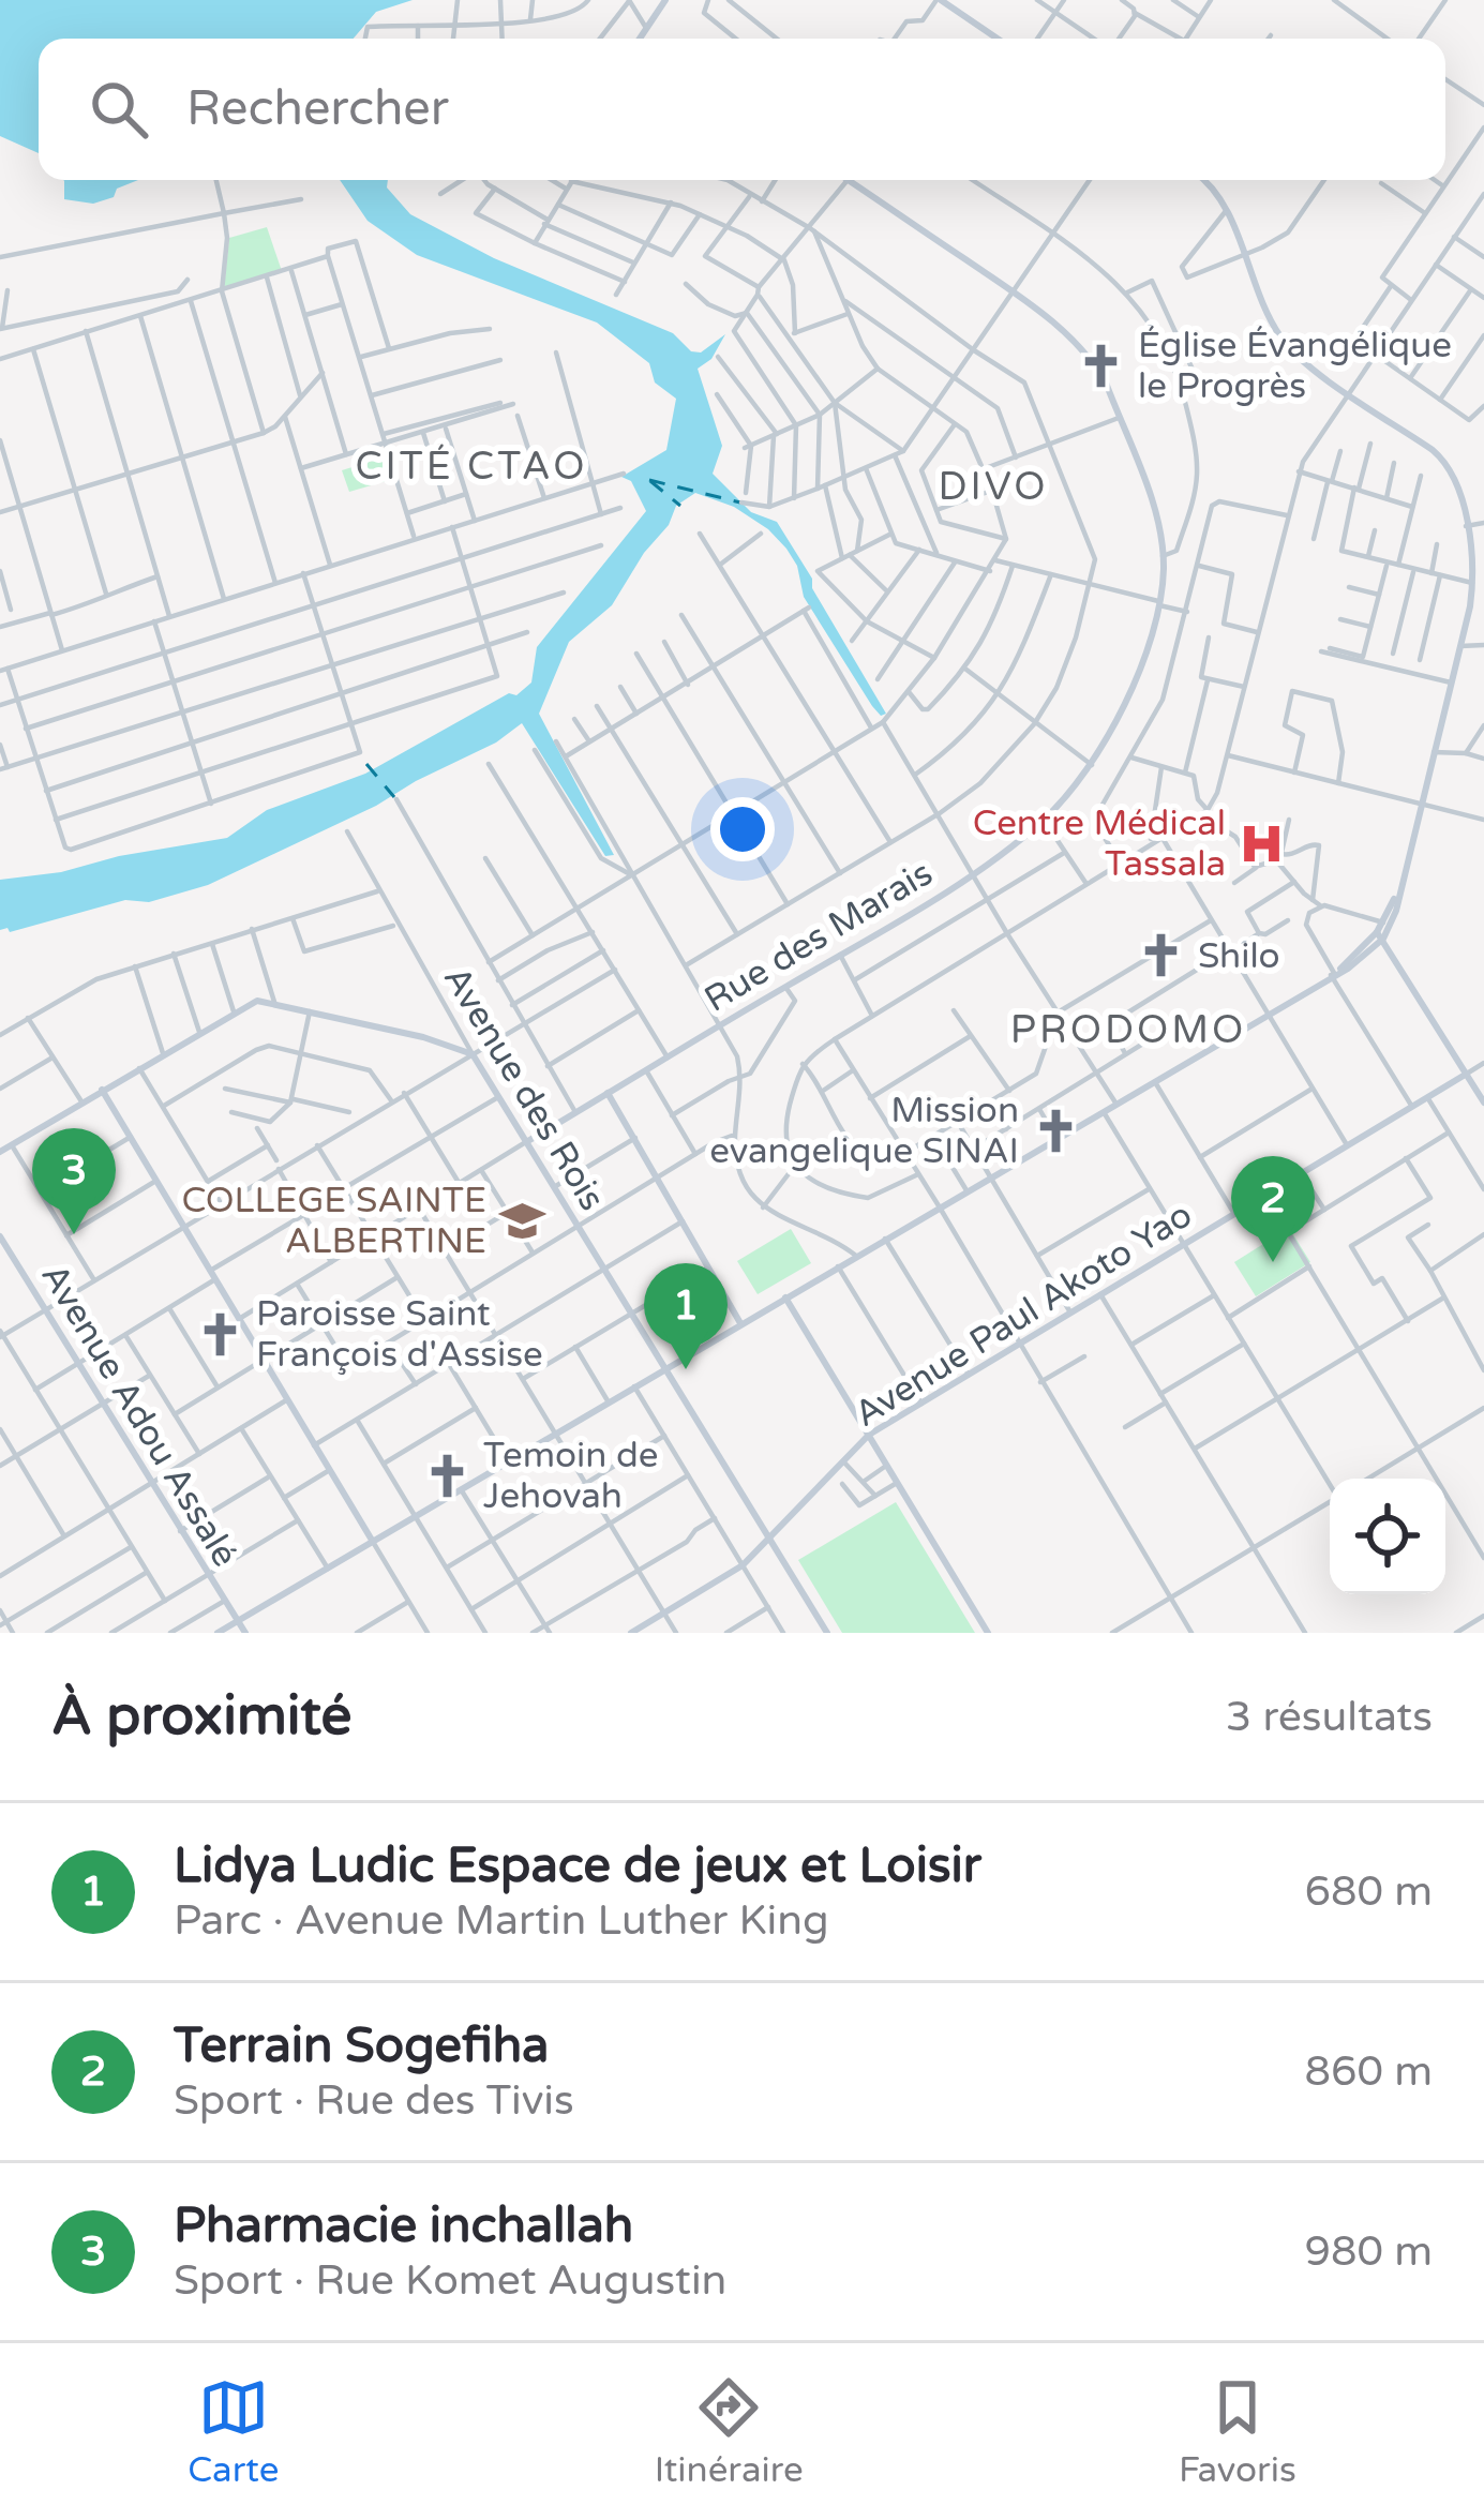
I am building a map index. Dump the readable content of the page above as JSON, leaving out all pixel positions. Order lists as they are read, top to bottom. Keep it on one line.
{"streets":{"street":["Rue des Marais","Avenue des Rois","Avenue Paul Akoto Yao","Avenue Adou Assalé"]},"crossings":[["Rue des Marais","Avenue des Rois"],["Avenue des Rois","Avenue Paul Akoto Yao"]],"districts":["CITÉ CTAO","DIVO","PRODOMO"],"places":{"church":["Église Évangélique le Progrès","Shilo","Mission evangelique SINAI","Paroisse Saint François d'Assise","Temoin de Jehovah"],"hospital":["Centre Médical Tassala"],"school or university":["COLLEGE SAINTE ALBERTINE"]},"page":{"search":"Rechercher","pins":["3","2","1"],"heading":["À proximité","3 résultats"],"list":[{"mark":"1","name":"Lidya Ludic Espace de jeux et Loisir","note":"Parc · Avenue Martin Luther King","value":"680 m"},{"mark":"2","name":"Terrain Sogefiha","note":"Sport · Rue des Tivis","value":"860 m"},{"mark":"3","name":"Pharmacie inchallah","note":"Sport · Rue Komet Augustin","value":"980 m"}],"nav":["Carte","Itinéraire","Favoris"]}}
